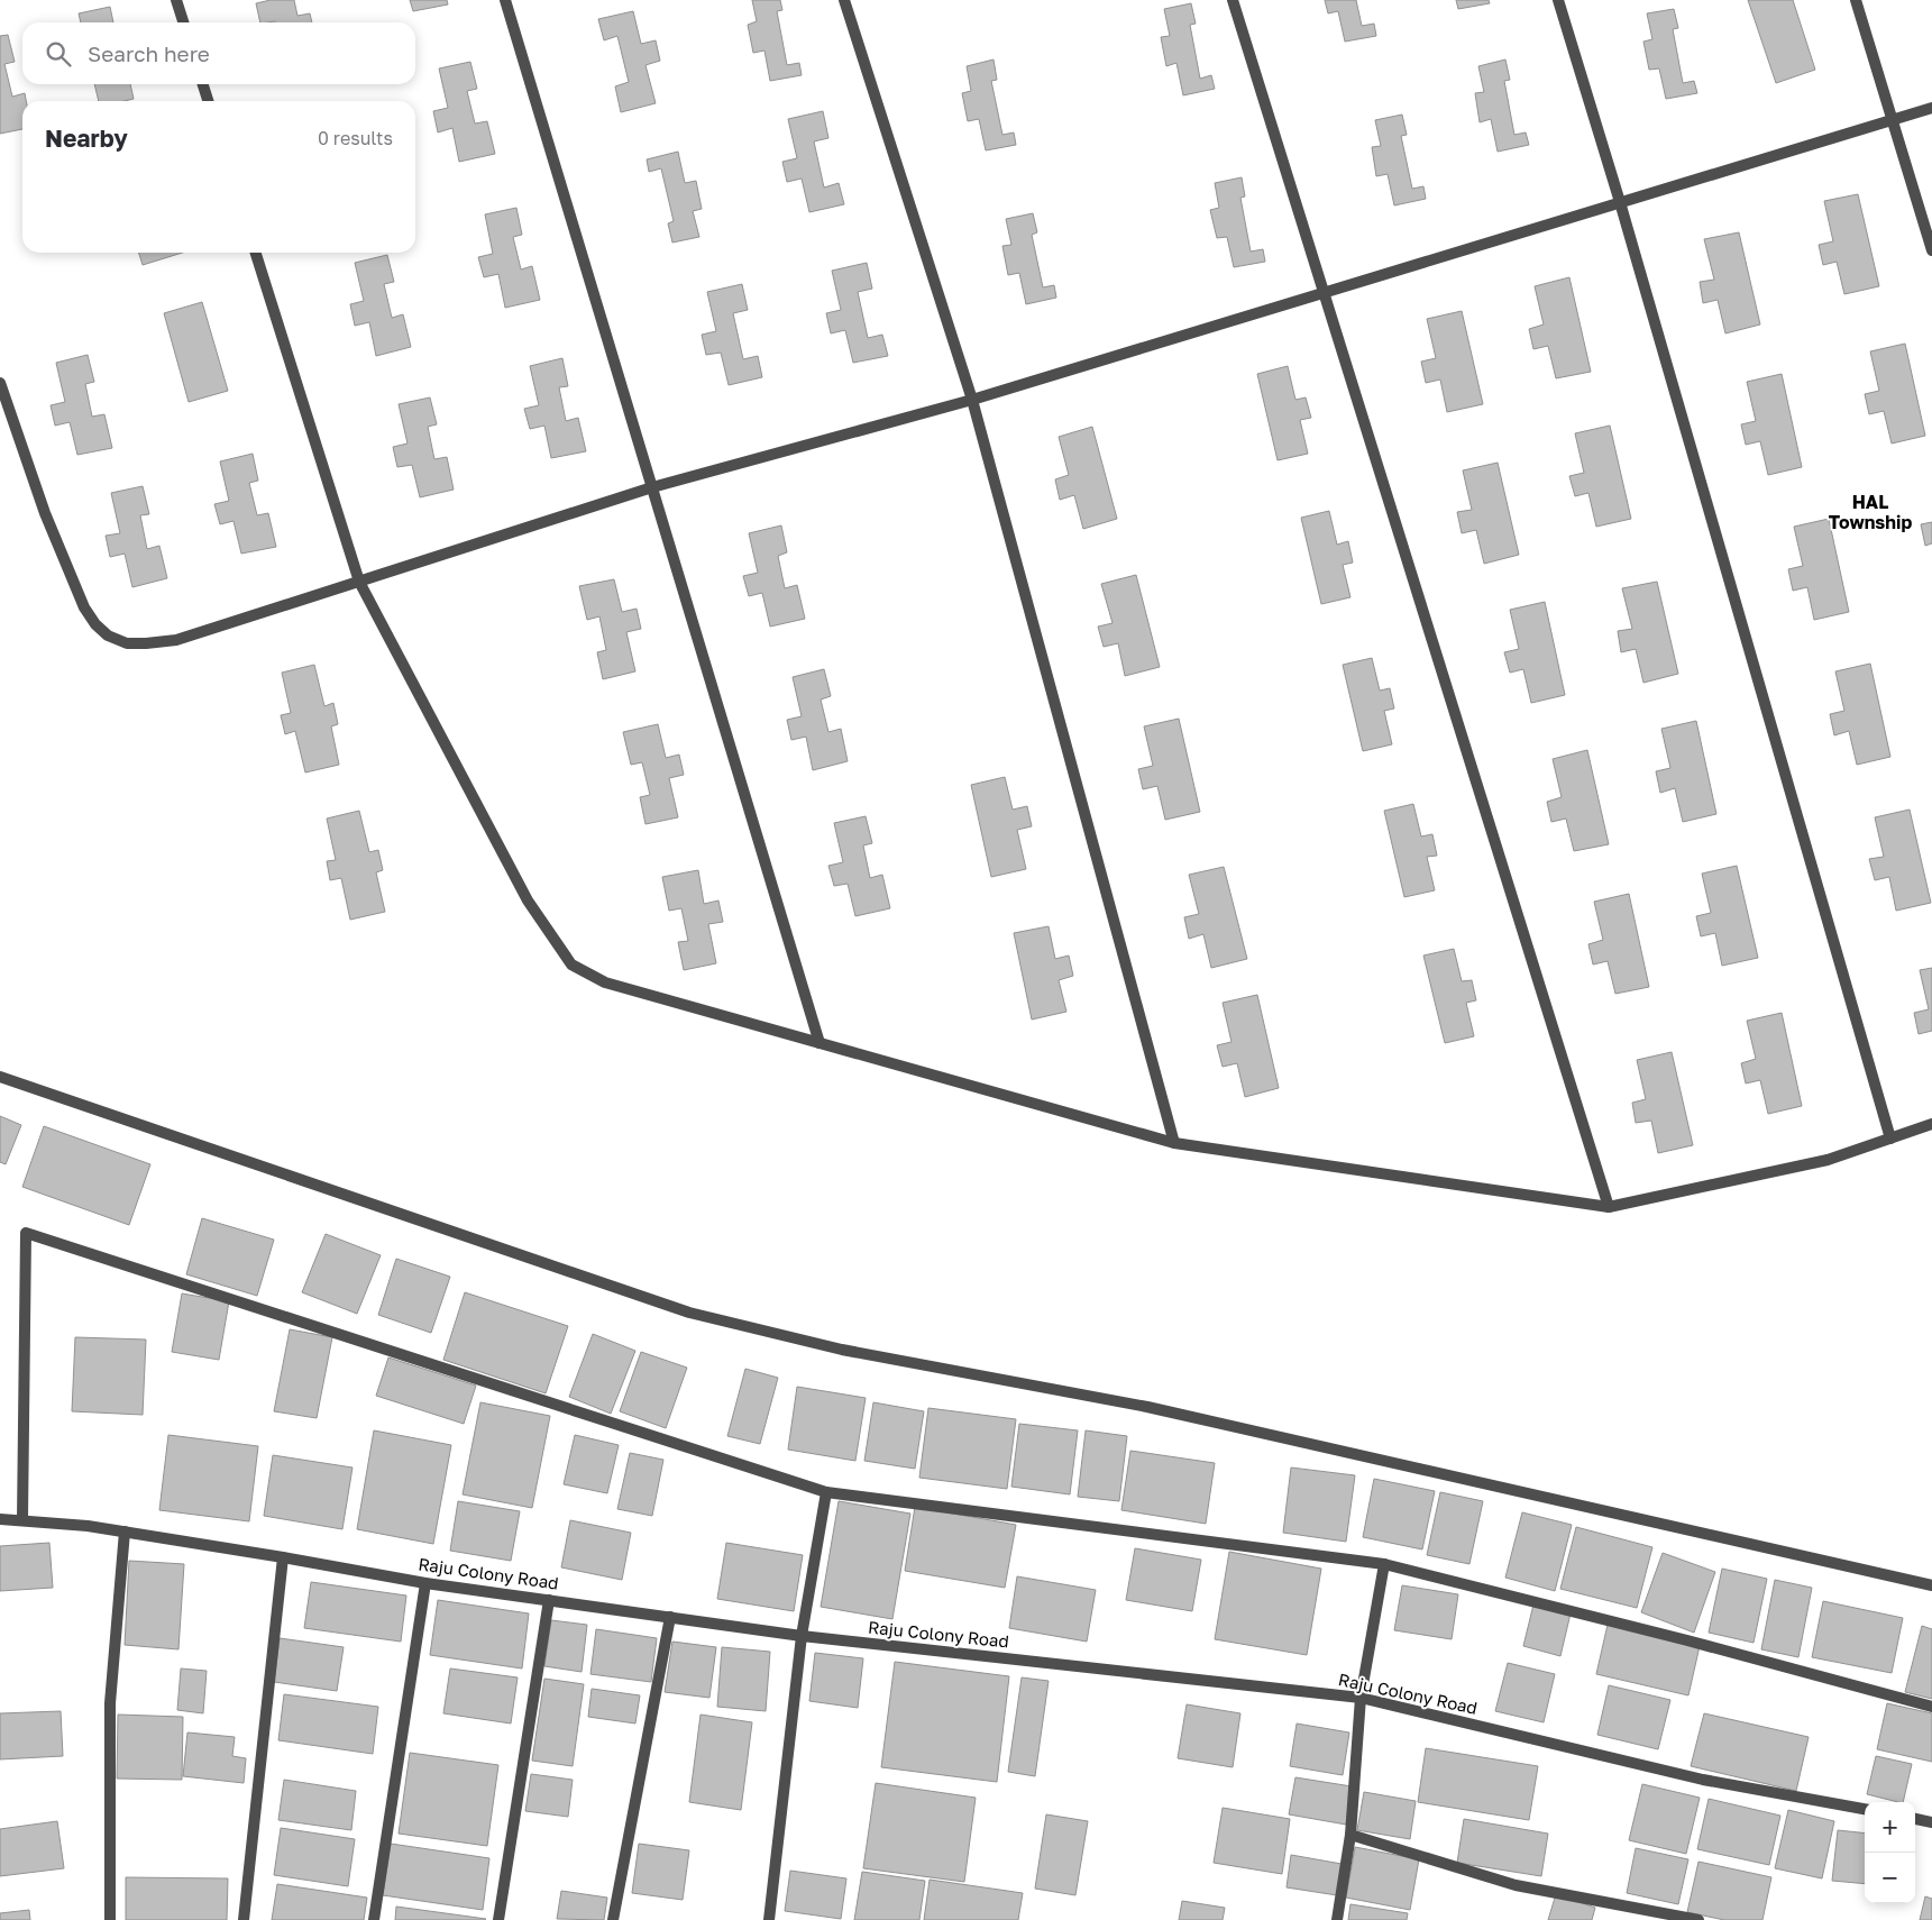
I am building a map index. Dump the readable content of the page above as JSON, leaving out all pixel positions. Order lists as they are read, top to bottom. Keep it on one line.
{"streets":{"street":["Raju Colony Road"]},"districts":["HAL Township"],"page":{"search":"Search here","heading":["Nearby","0 results"],"map_buttons":["+","−"]}}
